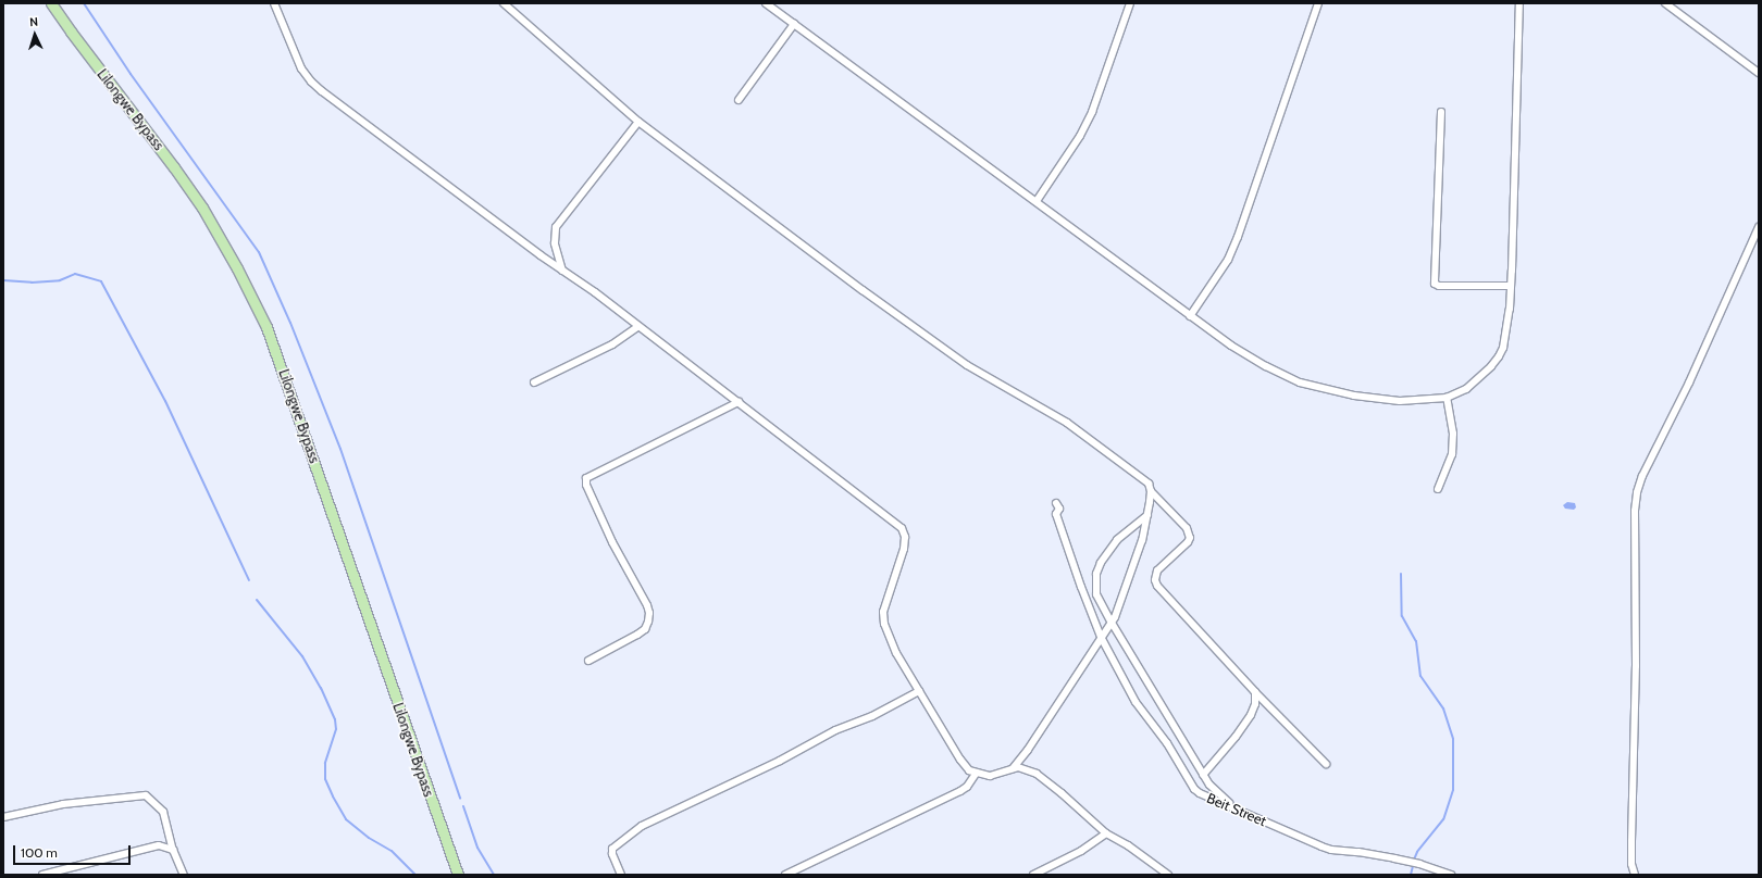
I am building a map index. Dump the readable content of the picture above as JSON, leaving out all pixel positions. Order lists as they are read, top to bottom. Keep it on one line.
{"streets":{"main road":["Lilongwe Bypass"],"street":["Beit Street"]},"scale_bar":"100 m","north":"top"}
